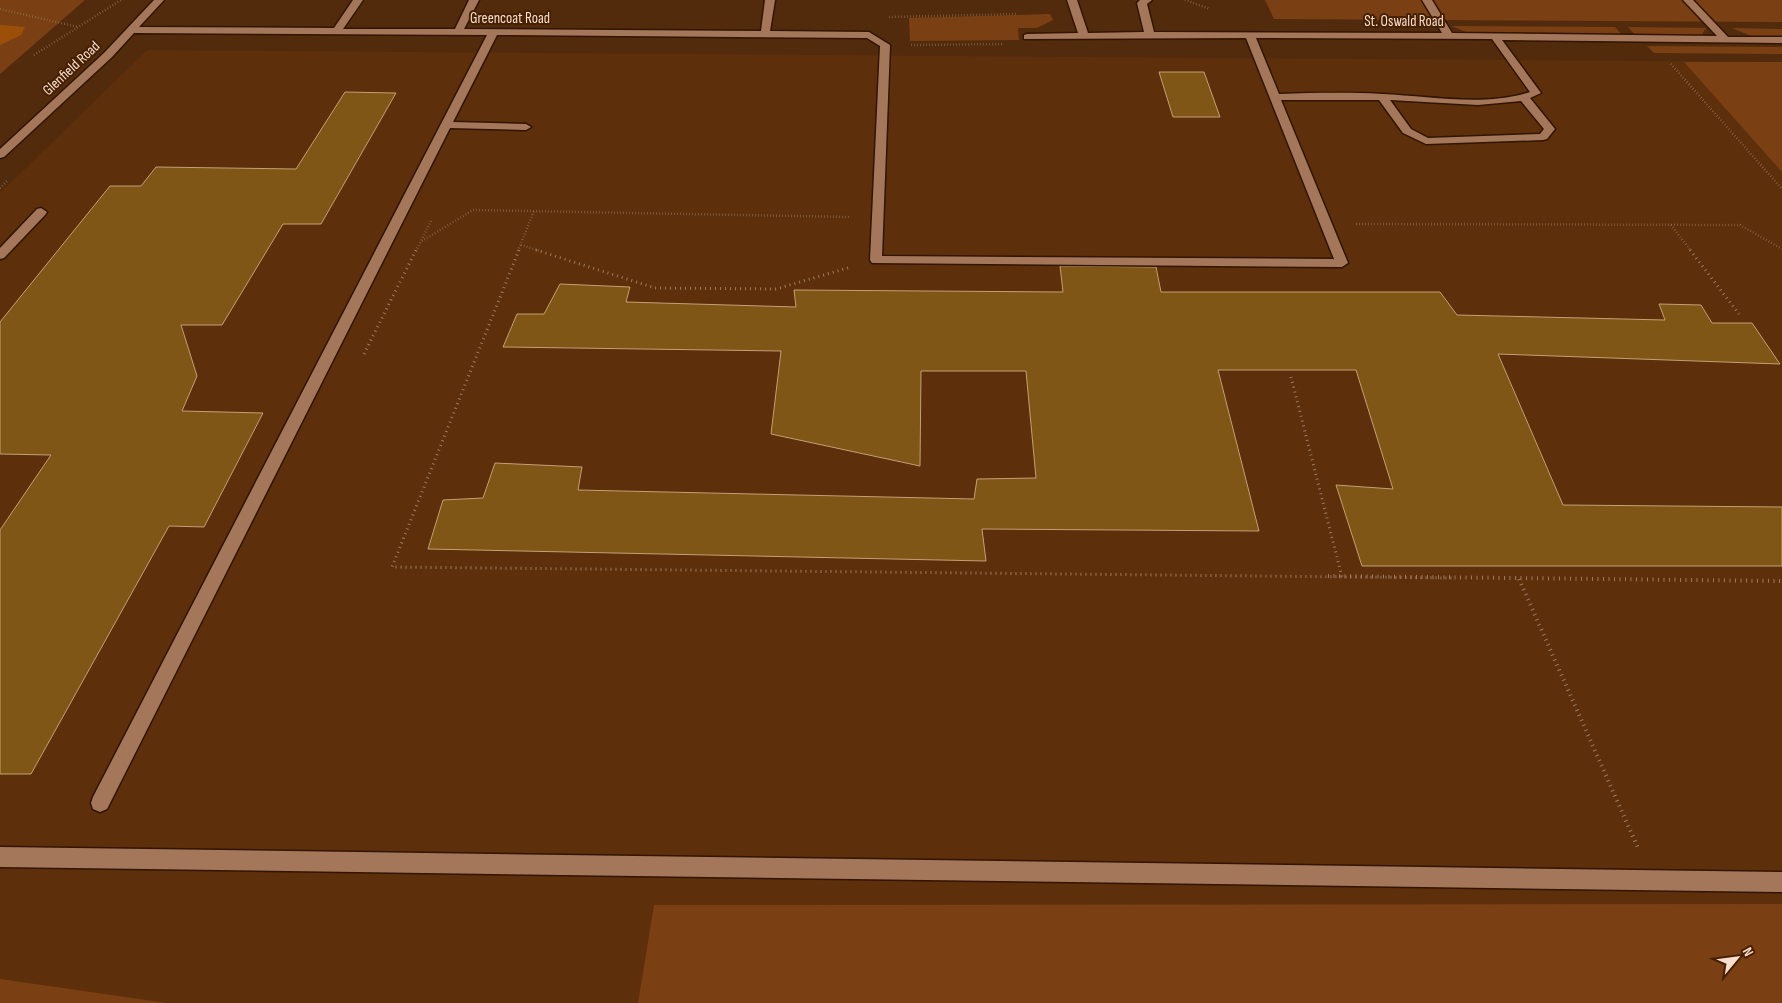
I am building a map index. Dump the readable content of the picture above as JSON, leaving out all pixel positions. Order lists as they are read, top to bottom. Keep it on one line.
{"streets":{"street":["Greencoat Road","St. Oswald Road","Glenfield Road"]},"crossings":[["Greencoat Road","Glenfield Road"]],"north":"top right"}
